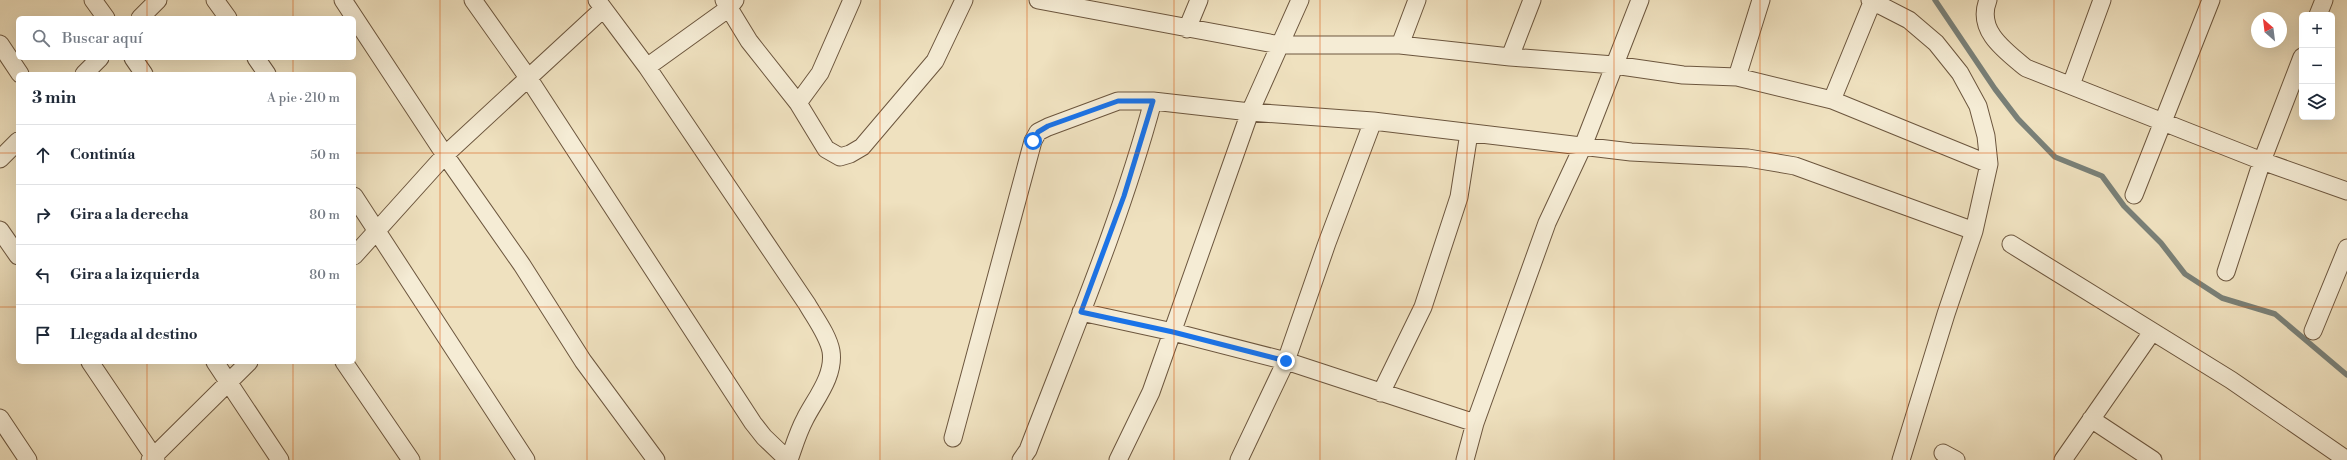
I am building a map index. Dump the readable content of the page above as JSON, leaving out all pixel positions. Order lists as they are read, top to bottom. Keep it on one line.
{"north":"top left","page":{"map_buttons":["+","−"],"search":"Buscar aquí","heading":["3 min","A pie · 210 m"],"list":[["Continúa","50 m"],["Gira a la derecha","80 m"],["Gira a la izquierda","80 m"],"Llegada al destino"]}}
